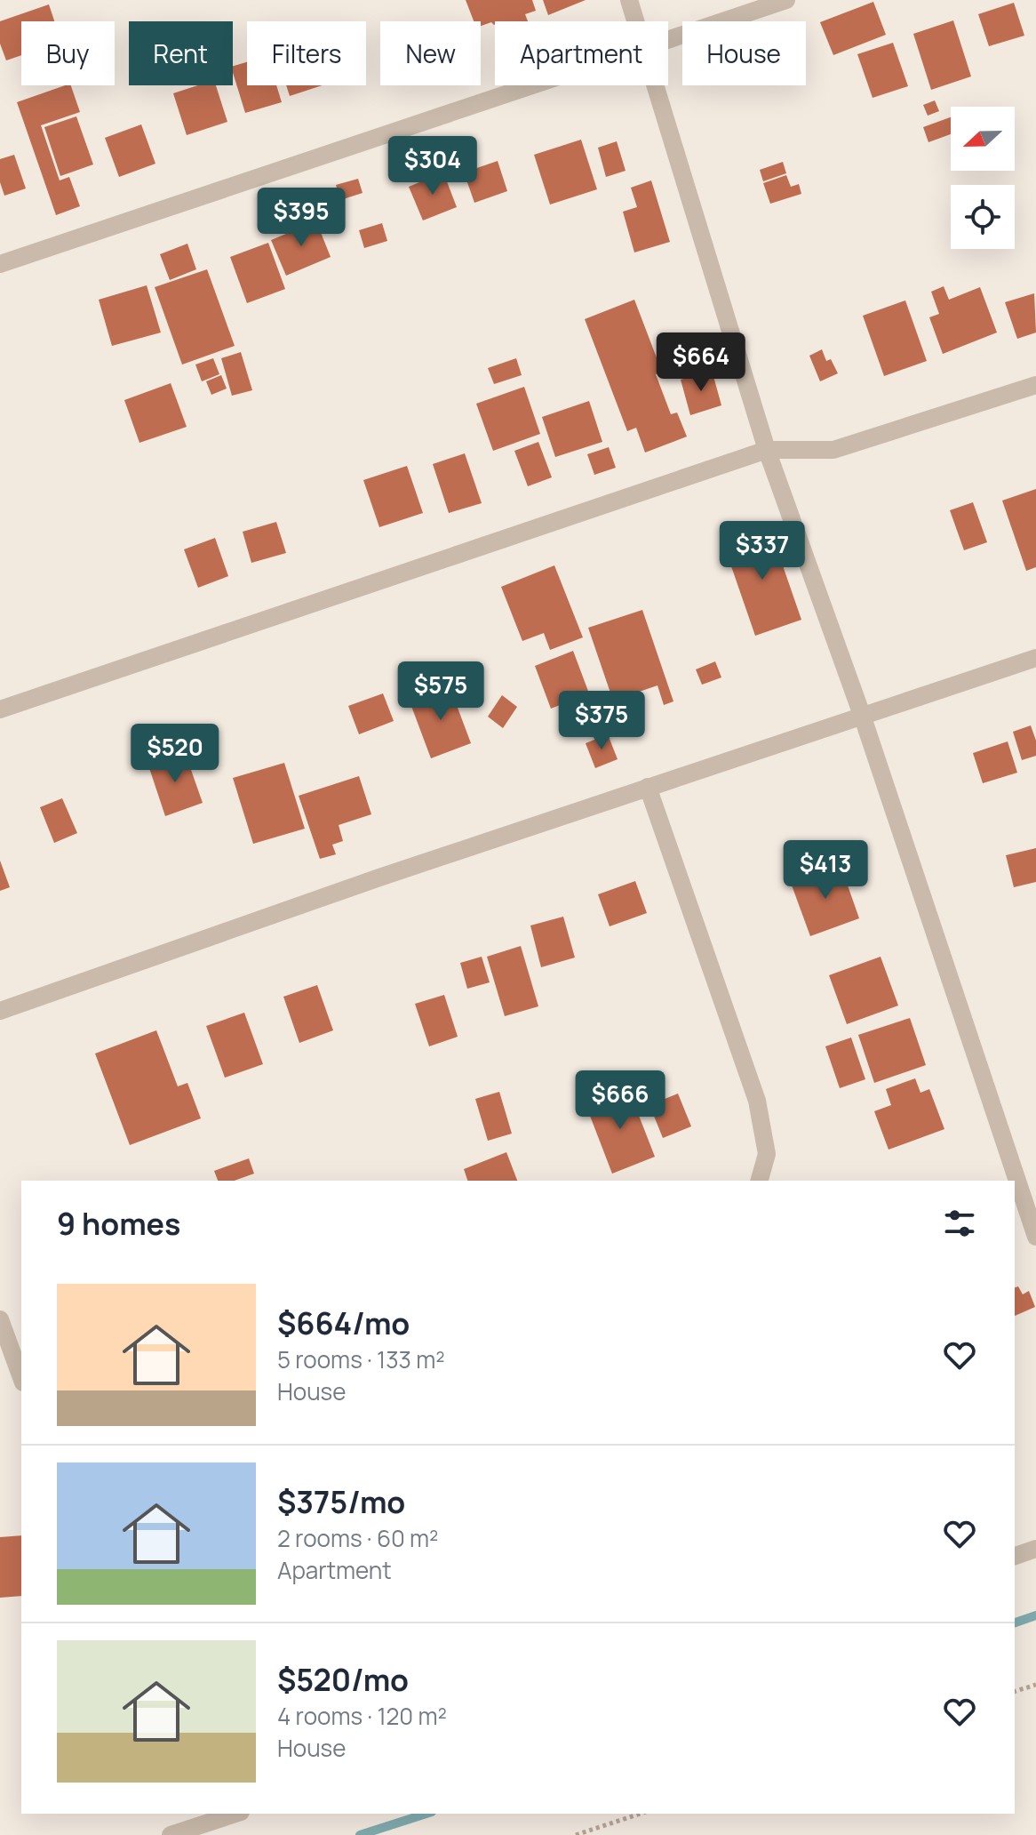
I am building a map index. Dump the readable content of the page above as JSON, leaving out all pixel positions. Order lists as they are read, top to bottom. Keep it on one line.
{"north":"left","page":{"chip":["Buy","Rent","Filters","New","Apartment","House"],"price":["$304","$395","$664","$337","$575","$375","$520","$413","$666"],"heading":"9 homes","list":[{"name":"$664/mo","note":"5 rooms · 133 m² · House"},{"name":"$375/mo","note":"2 rooms · 60 m² · Apartment"},{"name":"$520/mo","note":"4 rooms · 120 m² · House"}]}}
